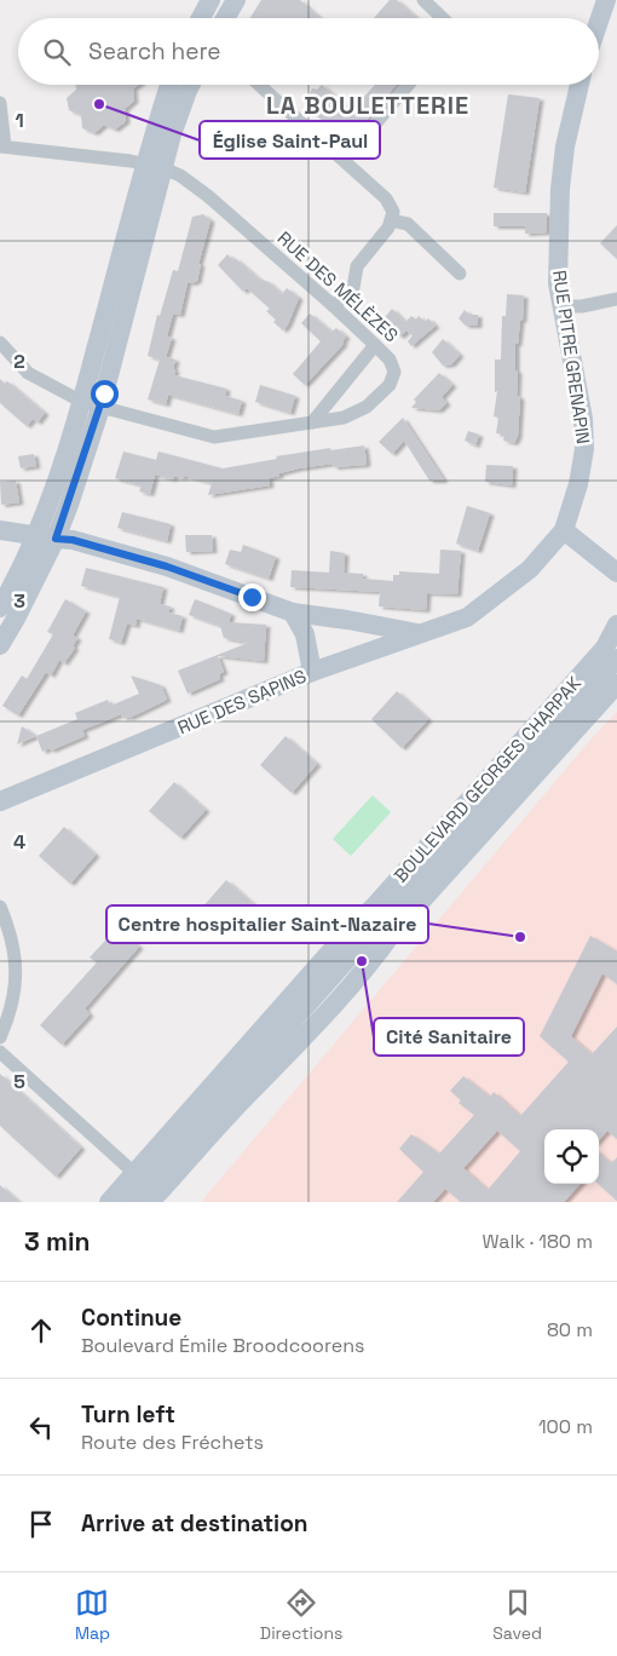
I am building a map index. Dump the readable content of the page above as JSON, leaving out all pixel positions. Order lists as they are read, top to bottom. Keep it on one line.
{"streets":{"street":["RUE DES MÉLÈZES","RUE PITRE GRENAPIN","RUE DES SAPINS","BOULEVARD GEORGES CHARPAK"]},"crossings":[["RUE PITRE GRENAPIN","RUE DES SAPINS"]],"districts":["LA BOULETTERIE"],"places":["Église Saint-Paul","Centre hospitalier Saint-Nazaire","Cité Sanitaire"],"page":{"search":"Search here","heading":["3 min","Walk · 180 m"],"list":[["Continue","Boulevard Émile Broodcoorens","80 m"],["Turn left","Route des Fréchets","100 m"],"Arrive at destination"],"nav":["Map","Directions","Saved"]},"grid":{"rows":["1","2","3","4","5"]}}
